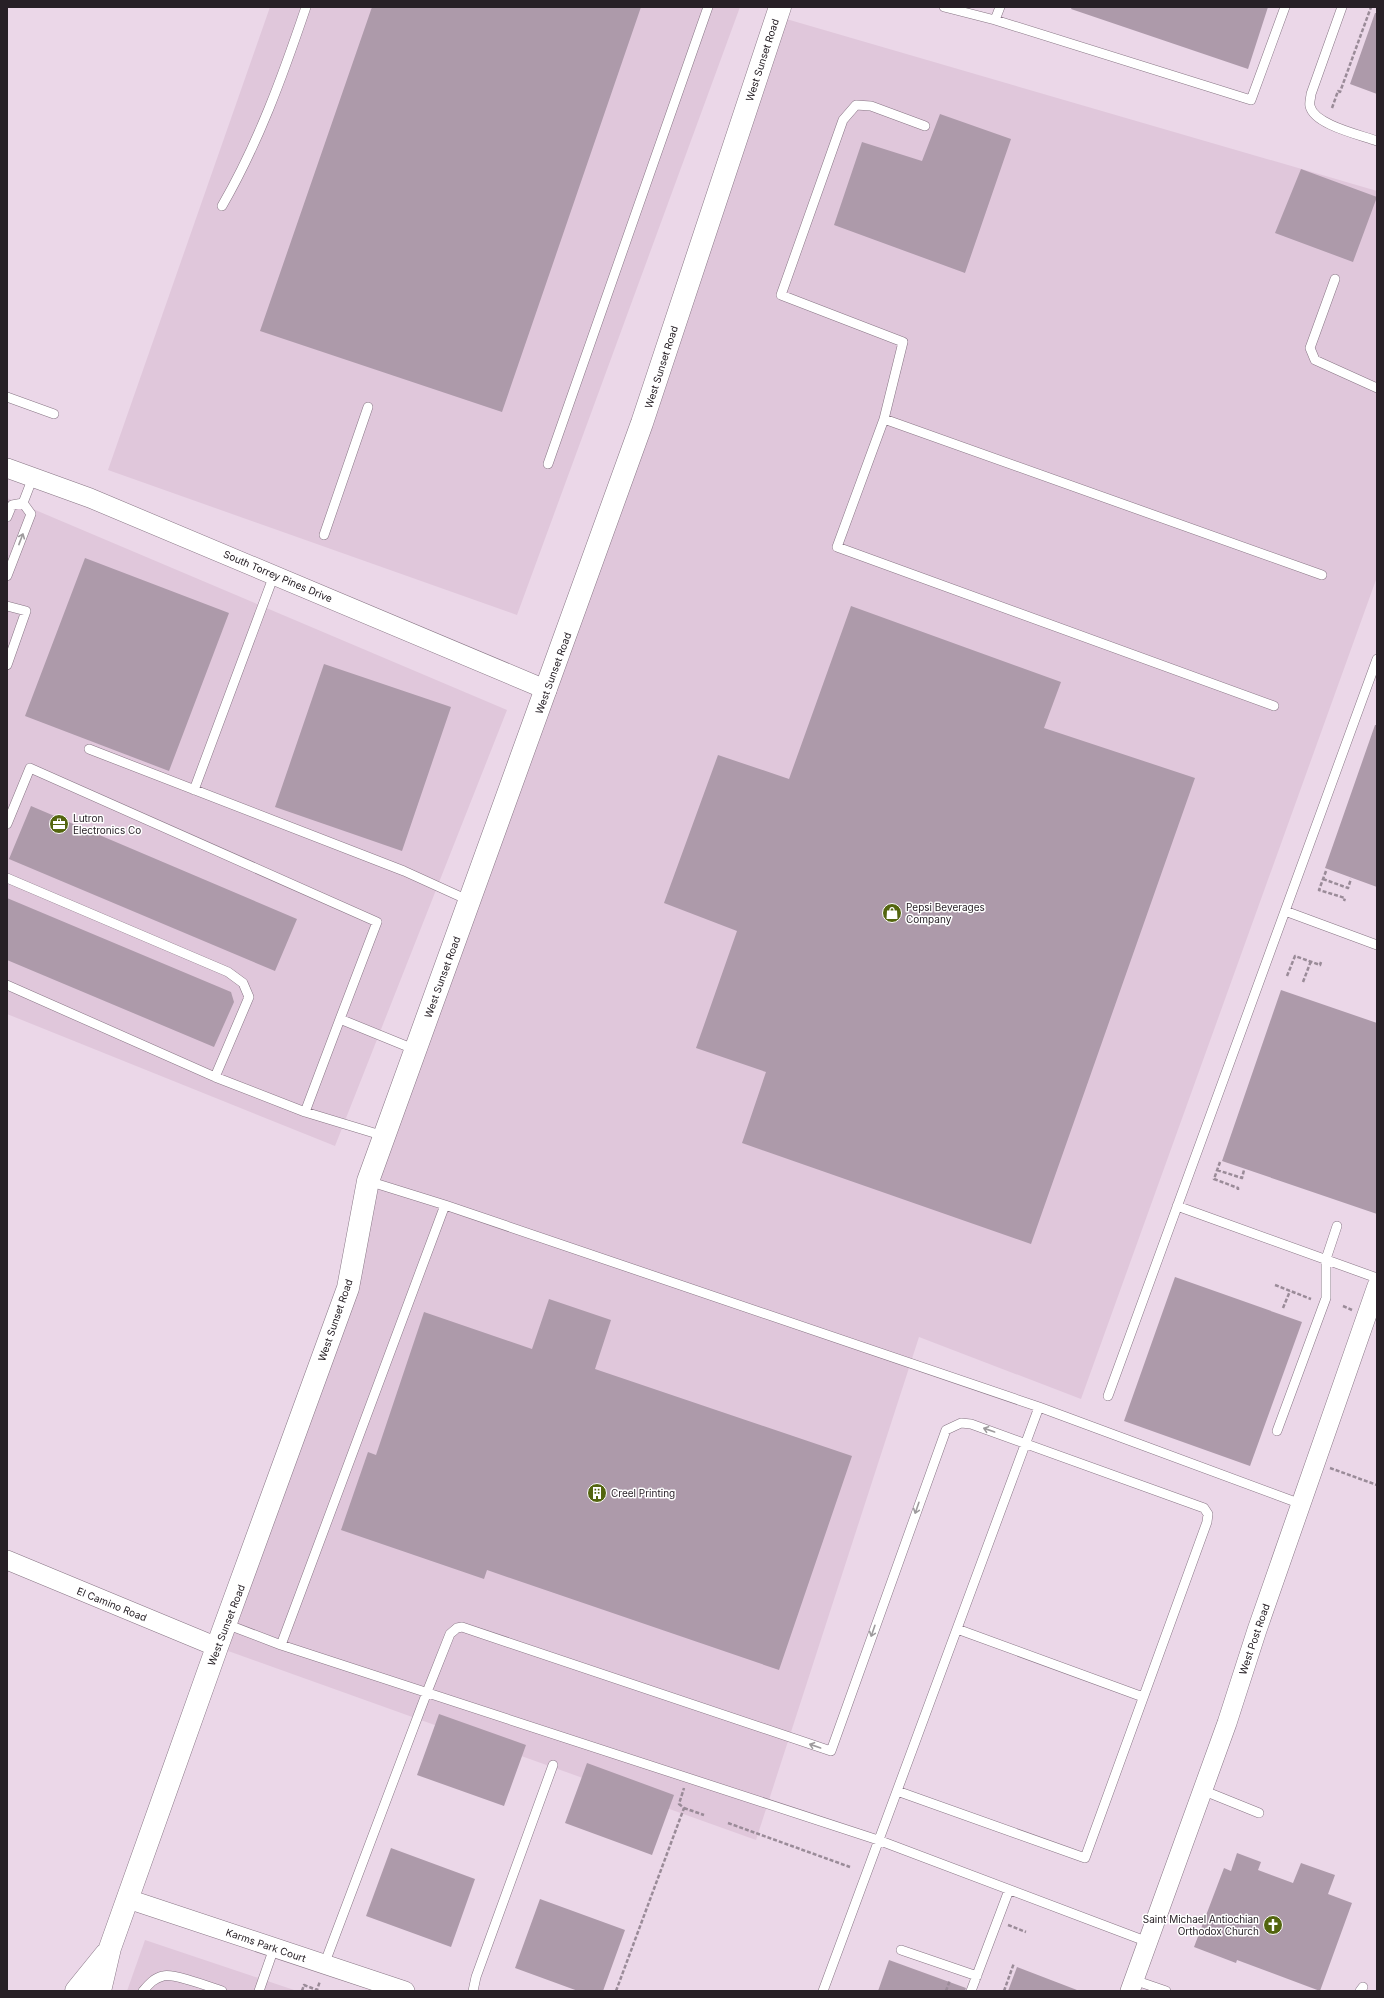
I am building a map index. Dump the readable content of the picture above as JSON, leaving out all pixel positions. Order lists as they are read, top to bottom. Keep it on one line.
{"streets":{"main road":["West Sunset Road"],"street":["South Torrey Pines Drive","El Camino Road","West Post Road","Karms Park Court"]},"crossings":[["West Sunset Road","South Torrey Pines Drive"],["West Sunset Road","El Camino Road"],["West Sunset Road","Karms Park Court"]],"places":{"office":["Lutron Electronics Co"],"shop":["Pepsi Beverages Company"],"building":["Creel Printing"],"church":["Saint Michael Antiochian Orthodox Church"]}}
